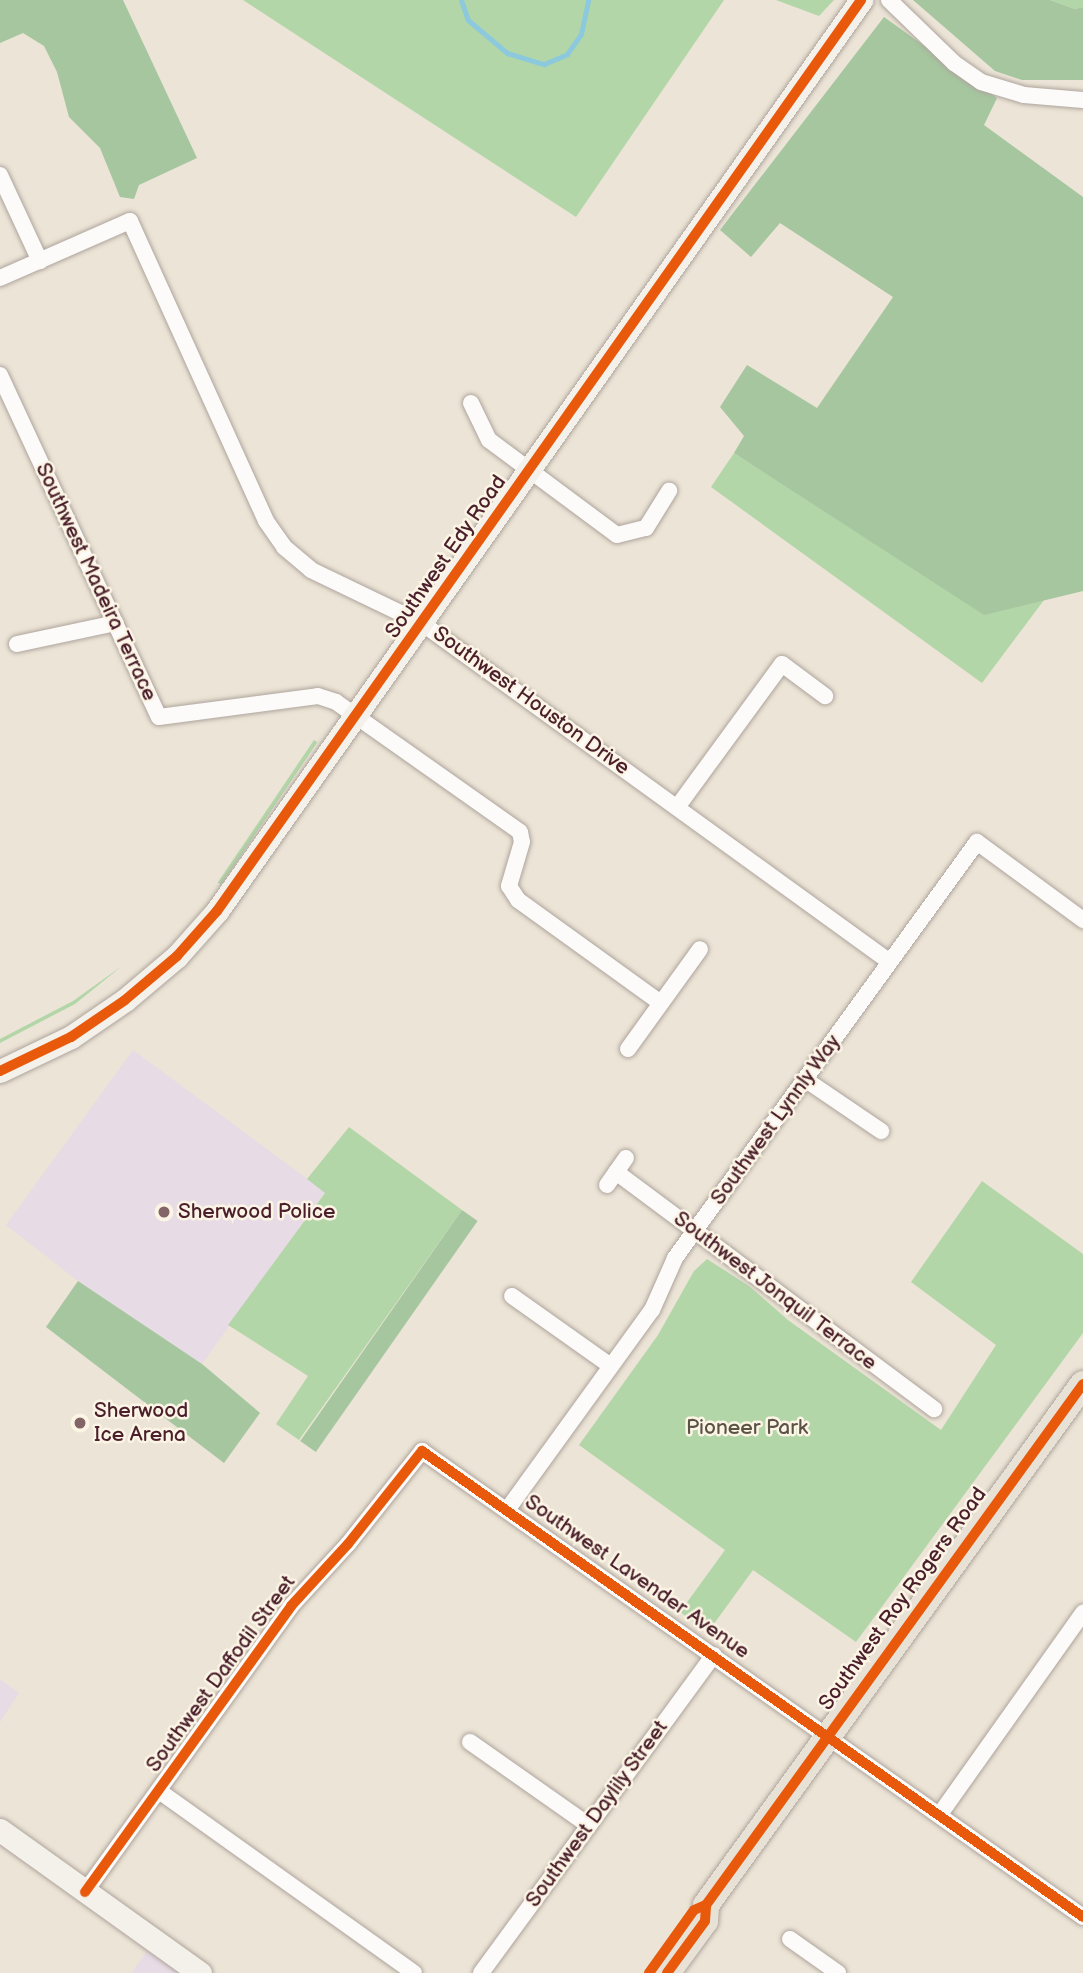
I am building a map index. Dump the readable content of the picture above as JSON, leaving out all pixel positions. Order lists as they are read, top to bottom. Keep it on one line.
{"streets":{"main road":["Southwest Edy Road","Southwest Roy Rogers Road"],"street":["Southwest Madeira Terrace","Southwest Houston Drive","Southwest Lynnly Way","Southwest Jonquil Terrace","Southwest Lavender Avenue","Southwest Daffodil Street","Southwest Daylily Street"]},"crossings":[["Southwest Edy Road","Southwest Madeira Terrace"],["Southwest Edy Road","Southwest Houston Drive"],["Southwest Houston Drive","Southwest Lynnly Way"],["Southwest Lynnly Way","Southwest Jonquil Terrace"],["Southwest Lynnly Way","Southwest Lavender Avenue"],["Southwest Lavender Avenue","Southwest Roy Rogers Road"],["Southwest Lavender Avenue","Southwest Daffodil Street"],["Southwest Lavender Avenue","Southwest Daylily Street"]],"parks":["Pioneer Park"],"places":["Sherwood Police","Sherwood Ice Arena"]}
